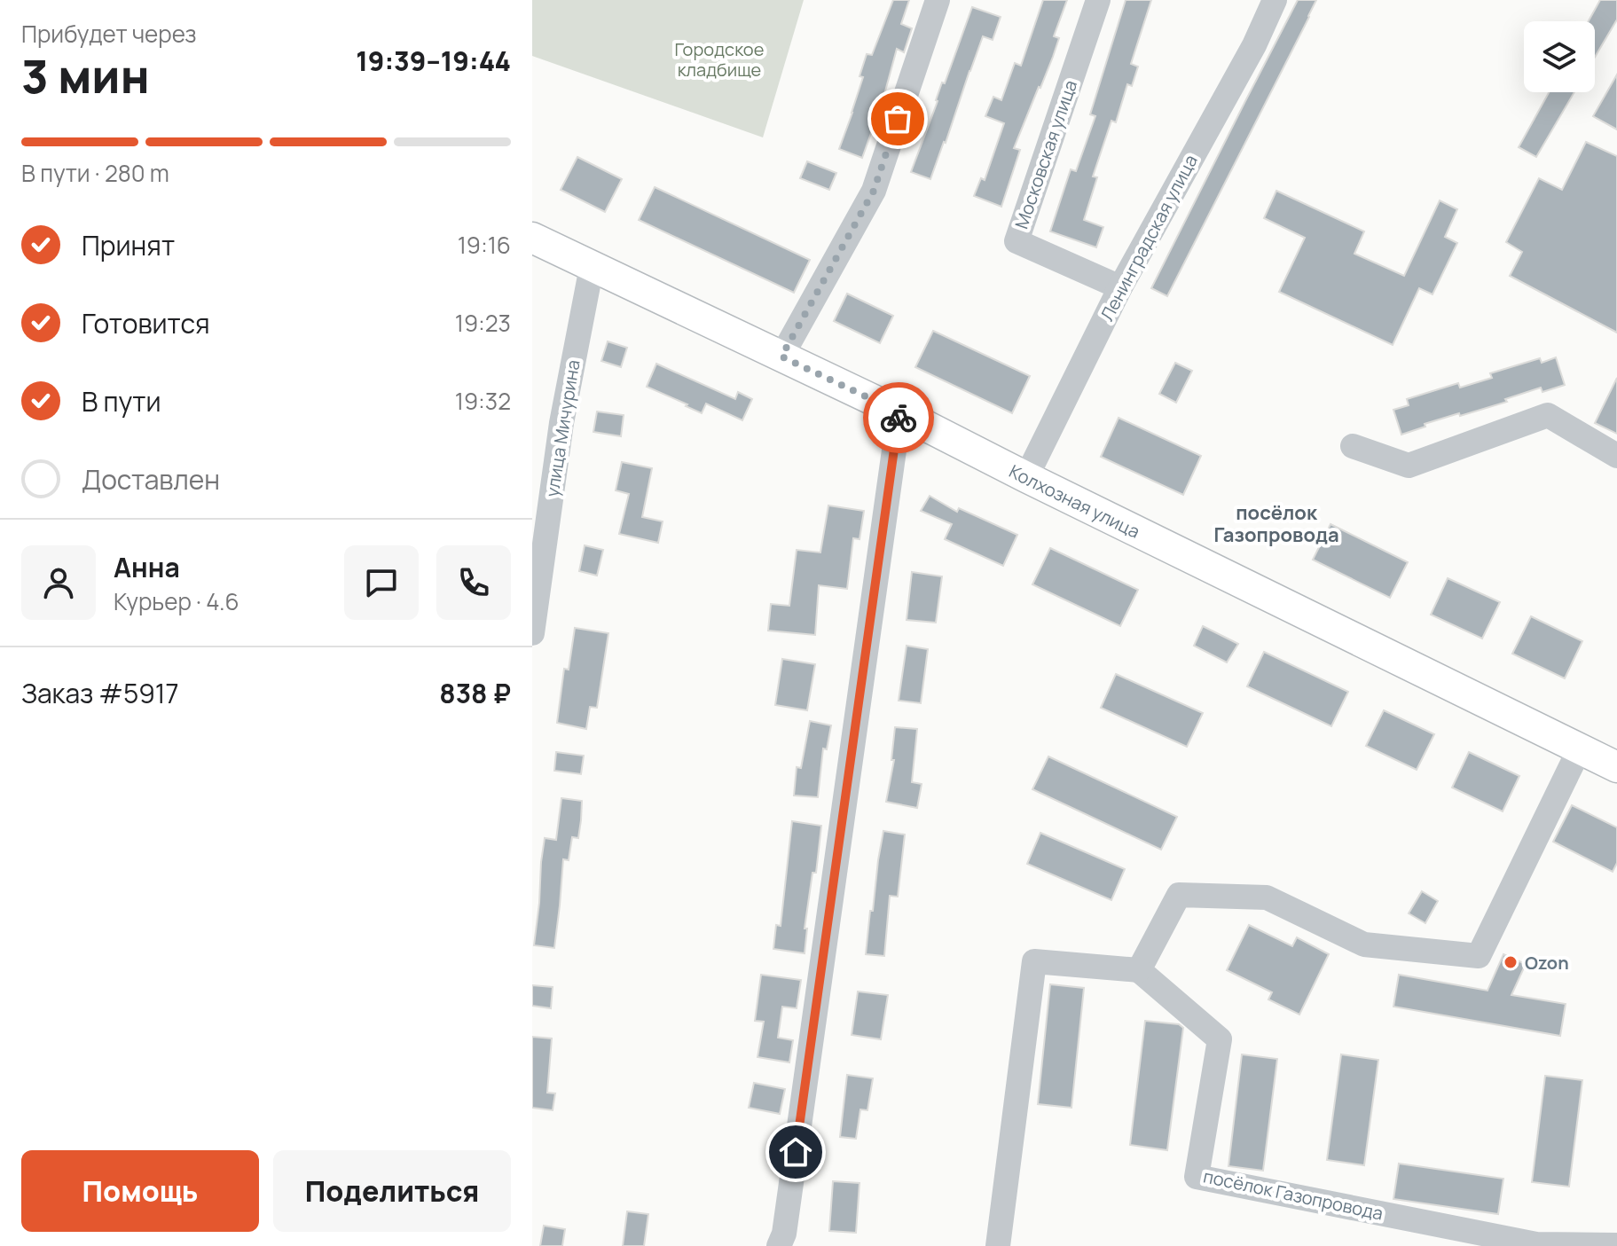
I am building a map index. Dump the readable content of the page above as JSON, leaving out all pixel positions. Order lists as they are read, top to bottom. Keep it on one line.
{"streets":{"main road":["Колхозная улица"],"street":["Московская улица","Ленинградская улица","улица Мичурина","посёлок Газопровода"]},"crossings":[["Московская улица","Ленинградская улица"],["Ленинградская улица","Колхозная улица"],["улица Мичурина","Колхозная улица"]],"districts":["посёлок Газопровода"],"parks":["Городское кладбище"],"places":["Ozon"],"page":{"heading":["3 мин","Прибудет через","19:39–19:44"],"panel":["Анна","Курьер · 4.6","Заказ #5917","838 ₽"],"bar":"В пути · 280 m","list":[["Принят","19:16"],["Готовится","19:23"],["В пути","19:32"],"Доставлен"],"buttons":["Помощь","Поделиться"]}}
